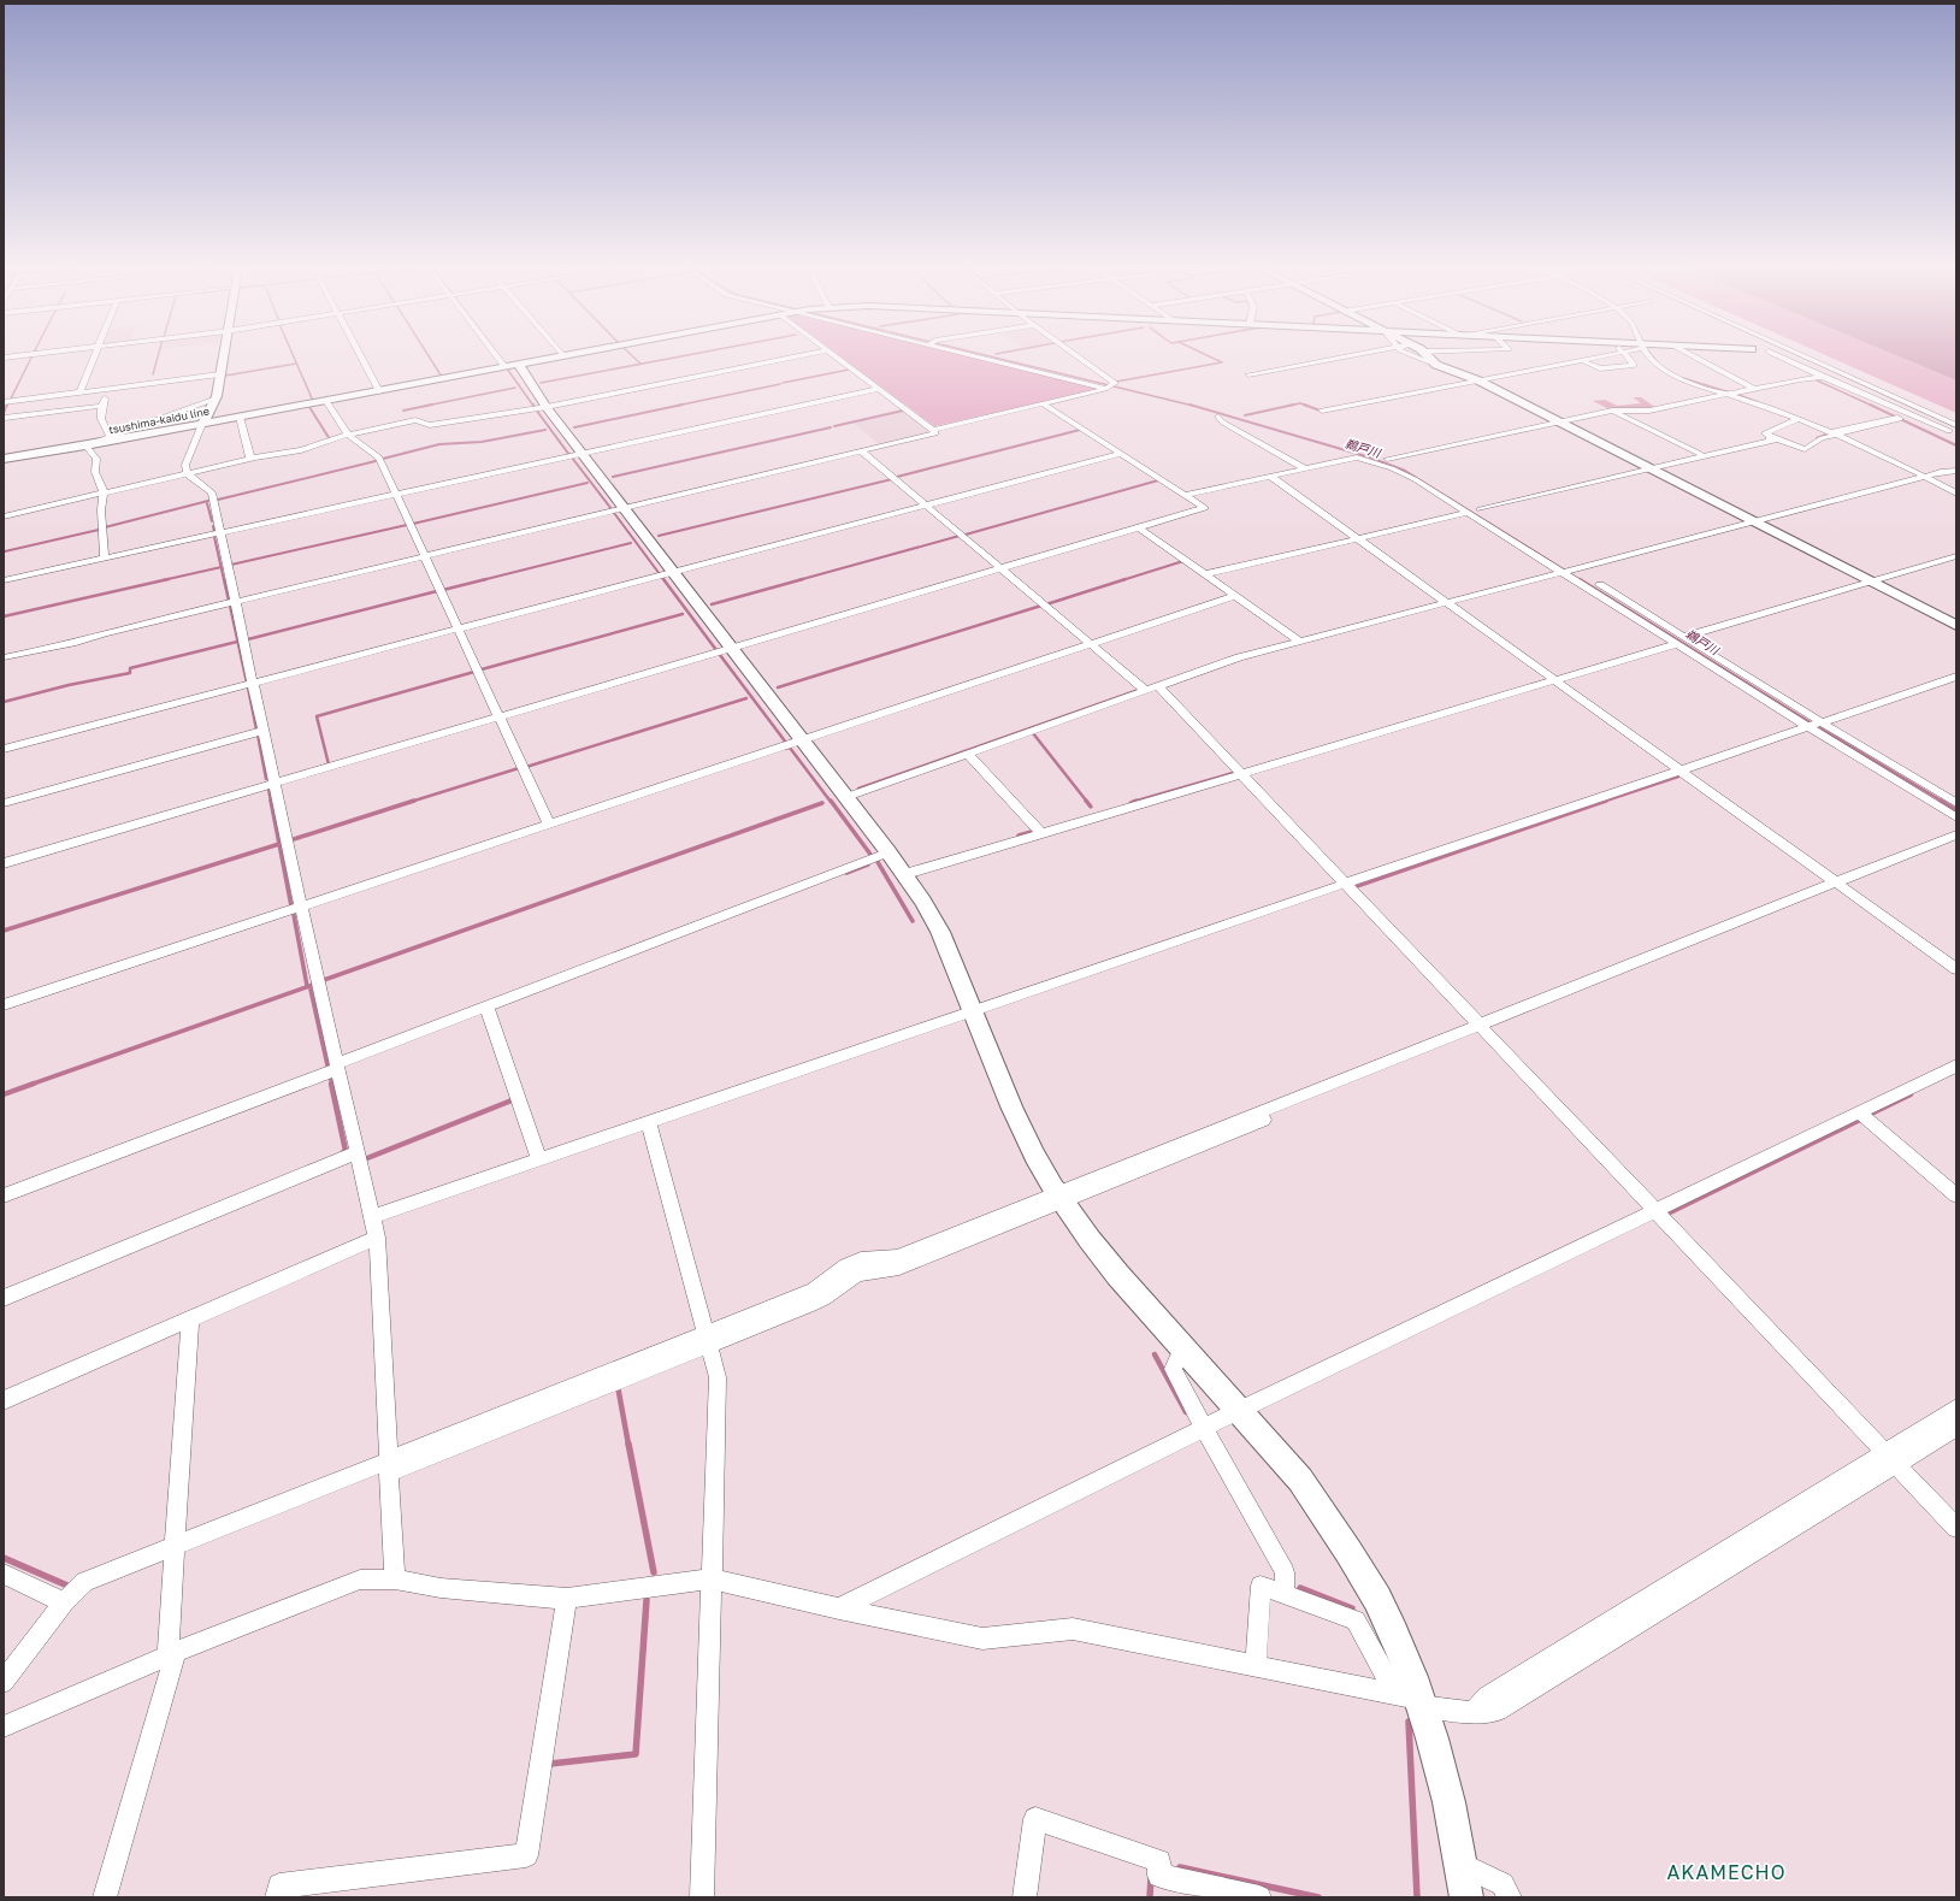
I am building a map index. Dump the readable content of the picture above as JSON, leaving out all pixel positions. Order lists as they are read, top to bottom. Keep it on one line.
{"streets":{"street":["tsushima-kaidu line"]},"districts":["AKAMECHO"],"water":["鵜戸川"]}
